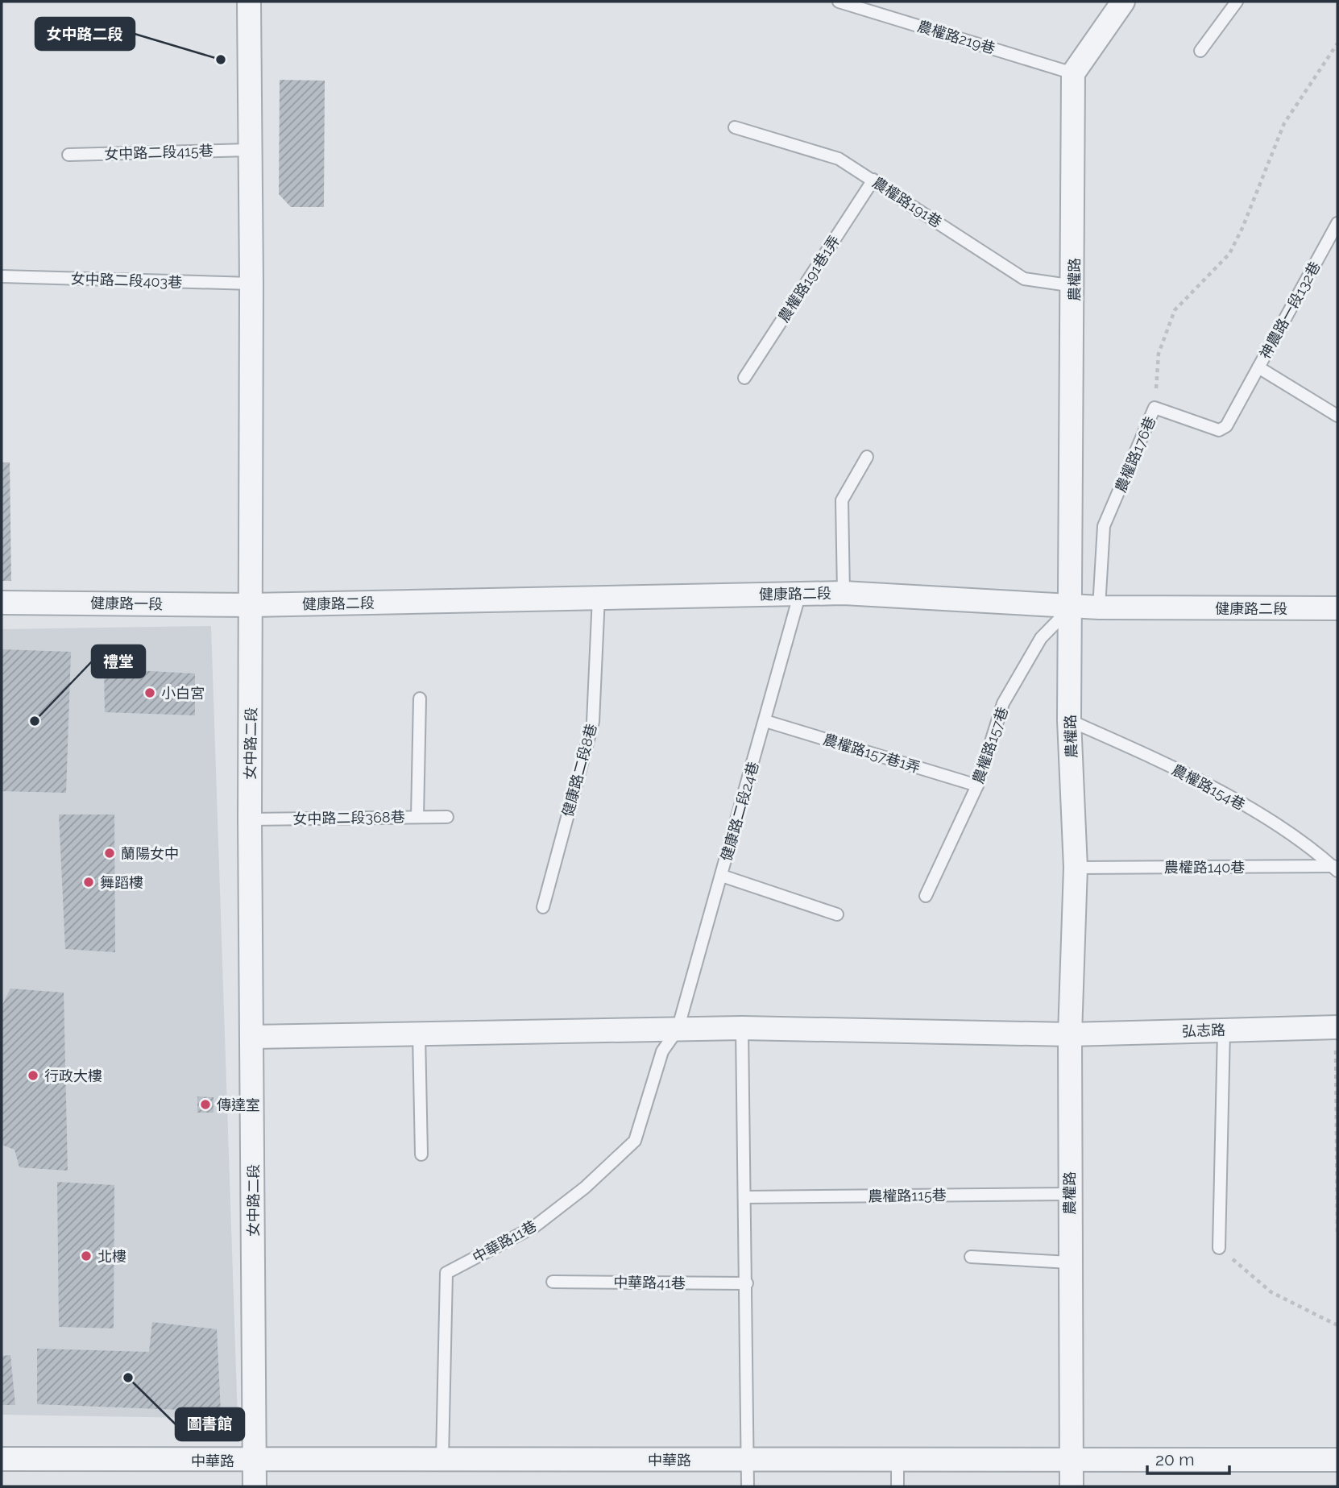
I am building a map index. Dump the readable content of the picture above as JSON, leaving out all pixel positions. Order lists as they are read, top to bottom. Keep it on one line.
{"streets":{"street":["農權路","健康路二段","健康路一段","女中路二段","弘志路","中華路"],"lane":["農權路219巷","女中路二段415巷","農權路191巷","農權路191巷1弄","女中路二段403巷","神農路一段132巷","農權路176巷","農權路157巷","農權路157巷1弄","健康路二段8巷","農權路154巷","健康路二段24巷","女中路二段368巷","農權路140巷","農權路115巷","中華路11巷","中華路41巷"]},"crossings":[["農權路219巷","農權路"],["女中路二段415巷","女中路二段"],["農權路191巷","農權路191巷1弄"],["農權路191巷","農權路"],["農權路","健康路二段"],["農權路","農權路157巷"],["農權路","農權路154巷"],["農權路","農權路140巷"],["農權路","弘志路"],["農權路","農權路115巷"],["農權路","中華路"],["女中路二段403巷","女中路二段"],["神農路一段132巷","農權路176巷"],["農權路176巷","健康路二段"],["健康路二段","健康路一段"],["健康路二段","女中路二段"],["健康路二段","農權路157巷"],["健康路二段","健康路二段8巷"],["健康路二段","健康路二段24巷"],["健康路一段","女中路二段"],["女中路二段","女中路二段368巷"],["女中路二段","弘志路"],["女中路二段","中華路"],["農權路157巷","農權路157巷1弄"],["農權路157巷1弄","健康路二段24巷"],["農權路154巷","農權路140巷"],["健康路二段24巷","弘志路"],["健康路二段24巷","中華路11巷"],["弘志路","中華路11巷"],["中華路11巷","中華路"]],"places":["女中路二段","小白宮","禮堂","蘭陽女中","舞蹈樓","行政大樓","傳達室","北樓","圖書館"],"scale_bar":"20 m"}
